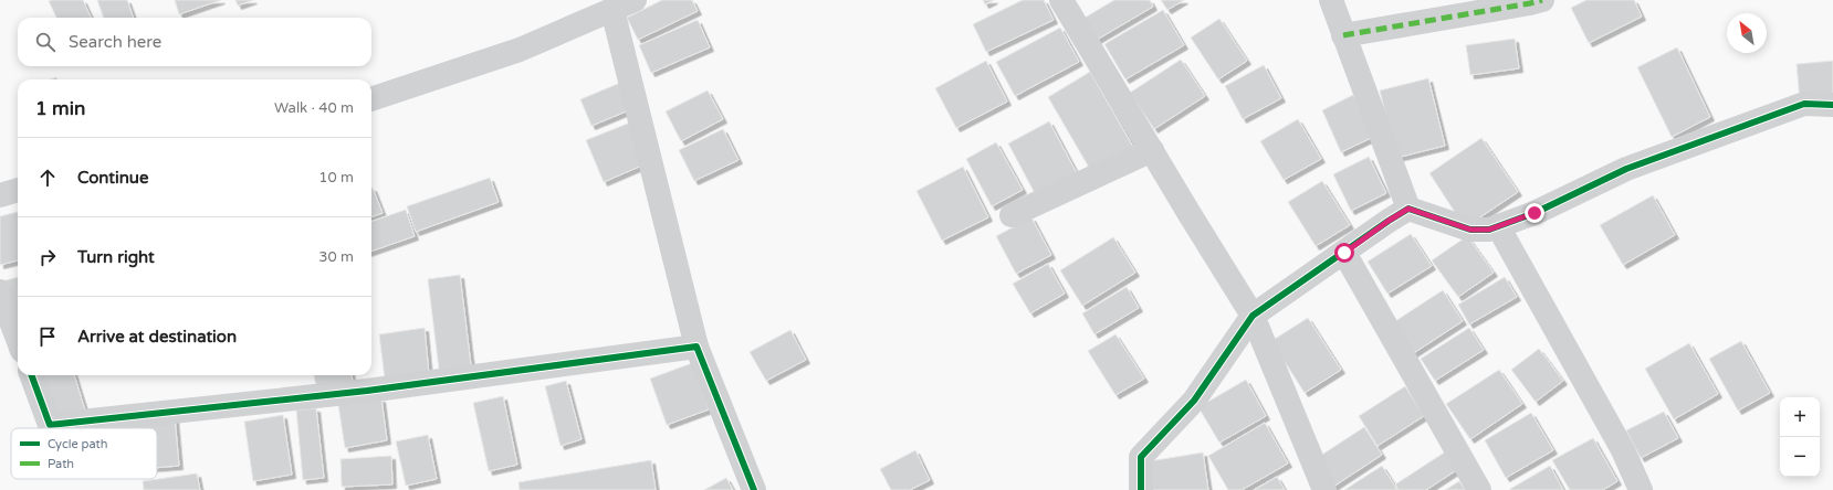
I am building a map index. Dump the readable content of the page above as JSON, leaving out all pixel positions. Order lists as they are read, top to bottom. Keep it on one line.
{"legend":["Cycle path","Path"],"north":"top left","page":{"search":"Search here","heading":["1 min","Walk · 40 m"],"list":[["Continue","10 m"],["Turn right","30 m"],"Arrive at destination"],"map_buttons":["+","−"]}}
